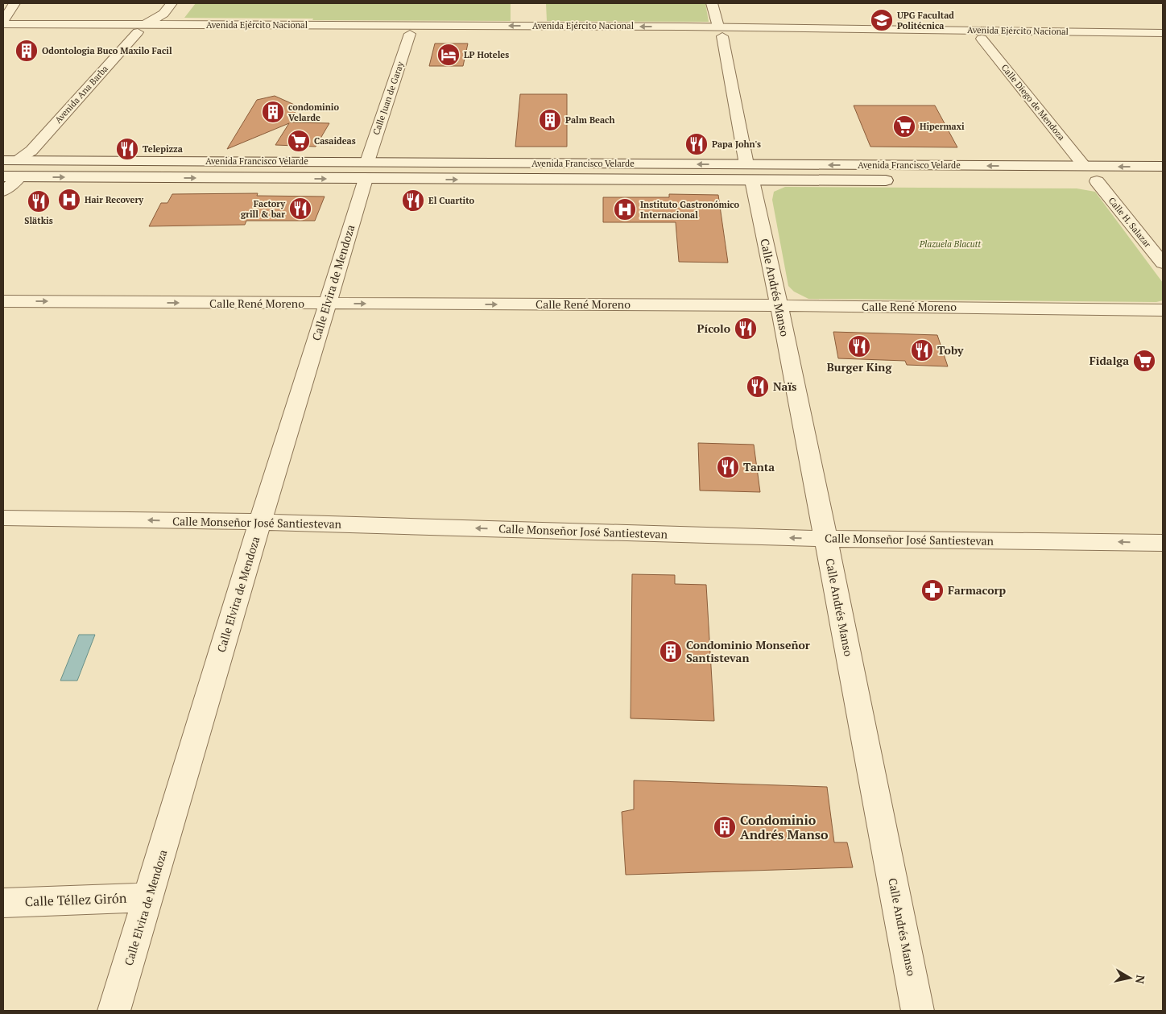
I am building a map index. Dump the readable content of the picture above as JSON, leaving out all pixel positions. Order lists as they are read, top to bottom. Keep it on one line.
{"streets":{"street":["Avenida Ejército Nacional","Avenida Ana Barba","Calle Juan de Garay","Calle Diego de Mendoza","Avenida Francisco Velarde","Calle H. Salazar","Calle Elvira de Mendoza","Calle Andrés Manso","Calle René Moreno","Calle Monseñor José Santiestevan","Calle Téllez Girón"]},"crossings":[["Avenida Ejército Nacional","Avenida Ana Barba"],["Avenida Ejército Nacional","Calle Juan de Garay"],["Avenida Ejército Nacional","Calle Diego de Mendoza"],["Avenida Ejército Nacional","Calle Andrés Manso"],["Avenida Ana Barba","Avenida Francisco Velarde"],["Calle Juan de Garay","Avenida Francisco Velarde"],["Calle Juan de Garay","Calle Elvira de Mendoza"],["Calle Diego de Mendoza","Avenida Francisco Velarde"],["Calle Diego de Mendoza","Calle H. Salazar"],["Avenida Francisco Velarde","Calle H. Salazar"],["Avenida Francisco Velarde","Calle Elvira de Mendoza"],["Avenida Francisco Velarde","Calle Andrés Manso"],["Calle Elvira de Mendoza","Calle René Moreno"],["Calle Elvira de Mendoza","Calle Monseñor José Santiestevan"],["Calle Elvira de Mendoza","Calle Téllez Girón"],["Calle Andrés Manso","Calle René Moreno"],["Calle Andrés Manso","Calle Monseñor José Santiestevan"]],"one_way":["Calle René Moreno","Calle Monseñor José Santiestevan"],"parks":["Plazuela Blacutt"],"places":{"school or university":["UPG Facultad Politécnica"],"building":["Odontologia Buco Maxilo Facil","condominio Velarde","Palm Beach","Condominio Monseñor Santistevan","Condominio Andrés Manso"],"hotel":["LP Hoteles"],"supermarket":["Hipermaxi","Casaideas","Fidalga"],"restaurant":["Papa John's","Telepizza","El Cuartito","Slätkis","Factory grill & bar","Pícolo","Burger King","Toby","Naïs","Tanta"],"hospital":["Hair Recovery","Instituto Gastronómico Internacional"],"pharmacy":["Farmacorp"]},"north":"right"}
